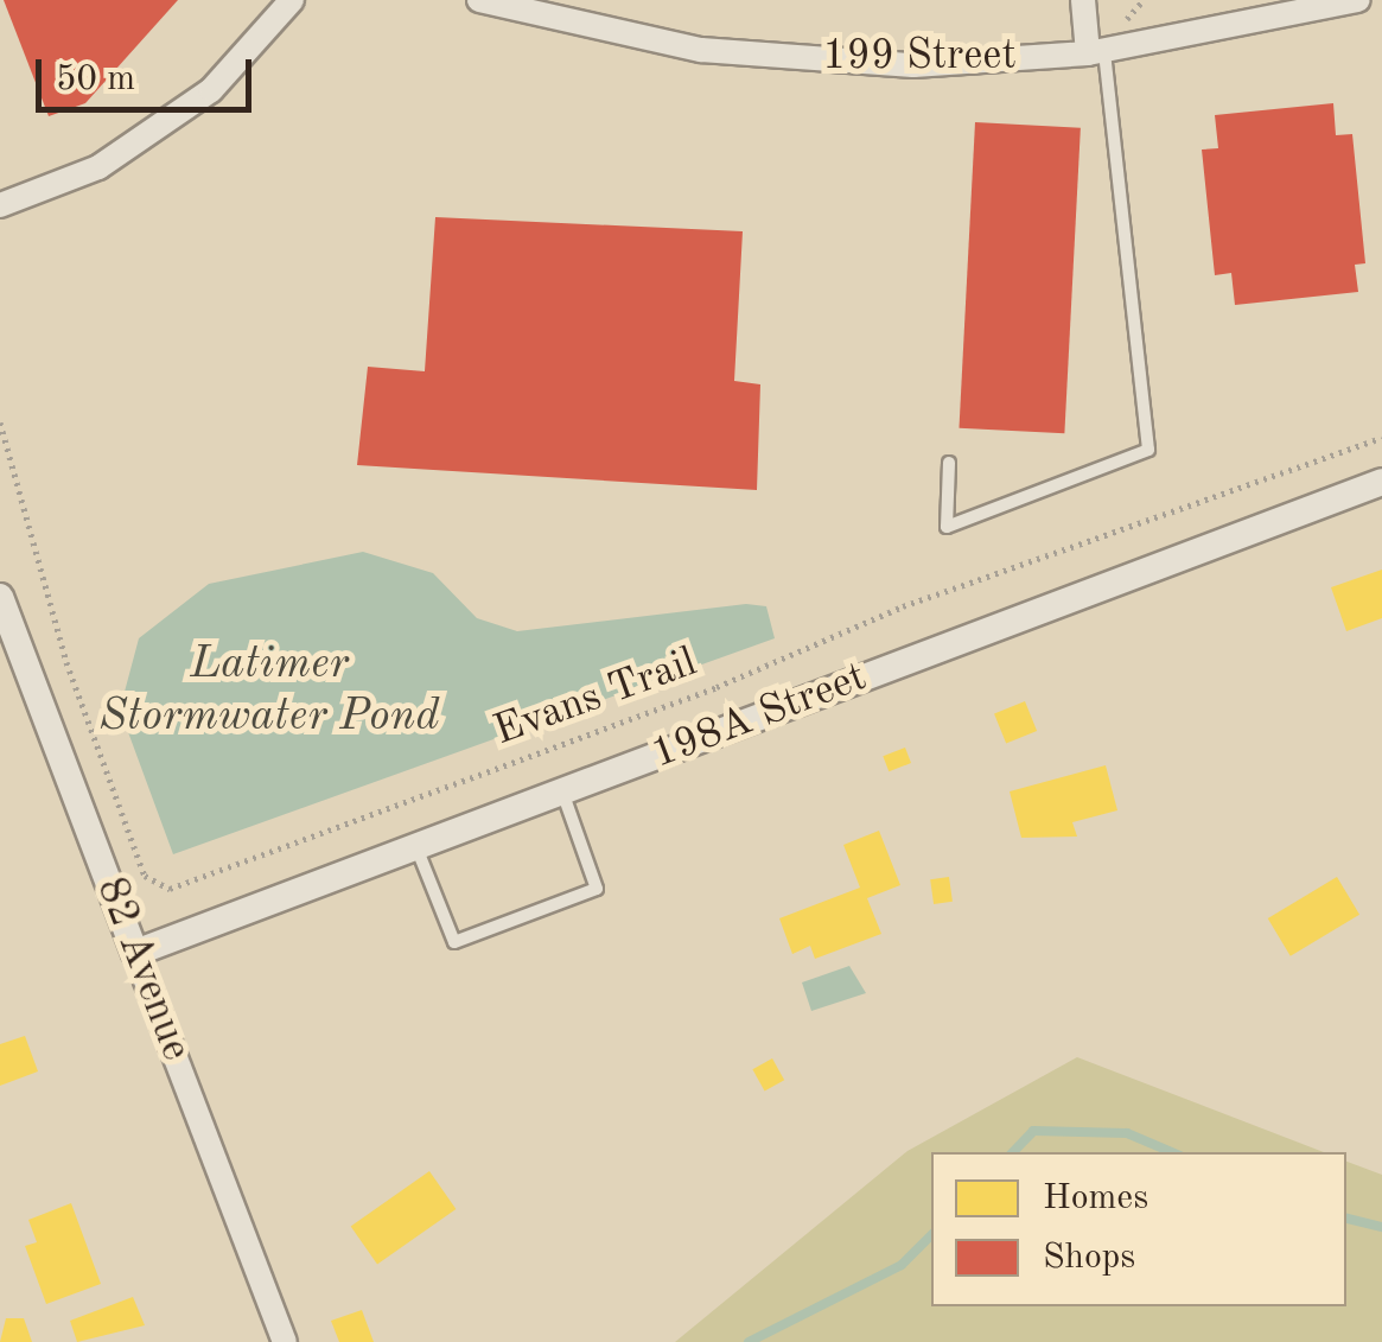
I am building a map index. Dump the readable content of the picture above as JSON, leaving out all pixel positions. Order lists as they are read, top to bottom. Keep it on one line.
{"streets":{"street":["199 Street","198A Street","82 Avenue"],"path":["Evans Trail"]},"crossings":[["198A Street","82 Avenue"]],"water":["Latimer Stormwater Pond"],"legend":["Homes","Shops"],"scale_bar":"50 m"}
